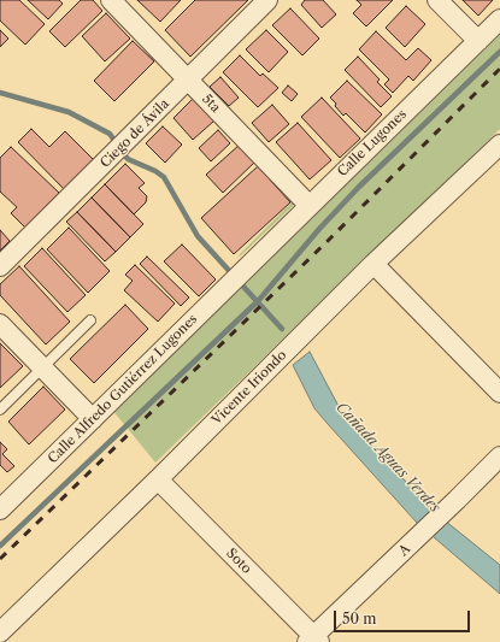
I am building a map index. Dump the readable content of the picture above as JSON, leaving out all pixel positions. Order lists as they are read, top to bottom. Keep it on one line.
{"streets":{"street":["5ta","Ciego de Ávila","Calle Lugones","Vicente Iriondo","Calle Alfredo Gutiérrez Lugones","A","Soto"]},"crossings":[["5ta","Ciego de Ávila"],["5ta","Calle Lugones"],["Calle Lugones","Calle Alfredo Gutiérrez Lugones"],["Vicente Iriondo","Soto"],["A","Soto"]],"water":["Cañada Aguas Verdes"],"scale_bar":"50 m"}
